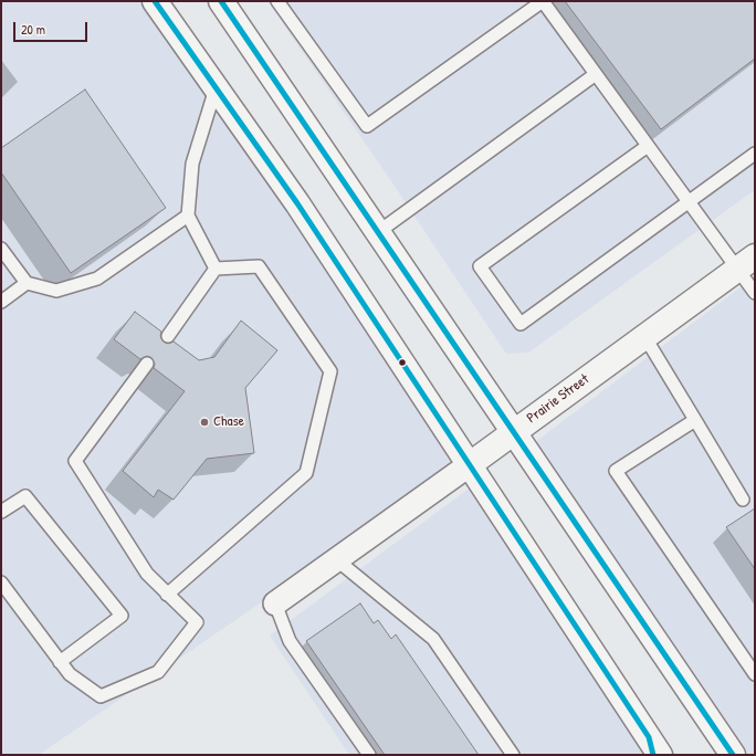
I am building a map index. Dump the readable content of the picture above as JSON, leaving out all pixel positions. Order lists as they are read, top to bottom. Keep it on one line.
{"streets":{"main road":["Prairie Street"]},"places":["Chase"],"scale_bar":"20 m"}
